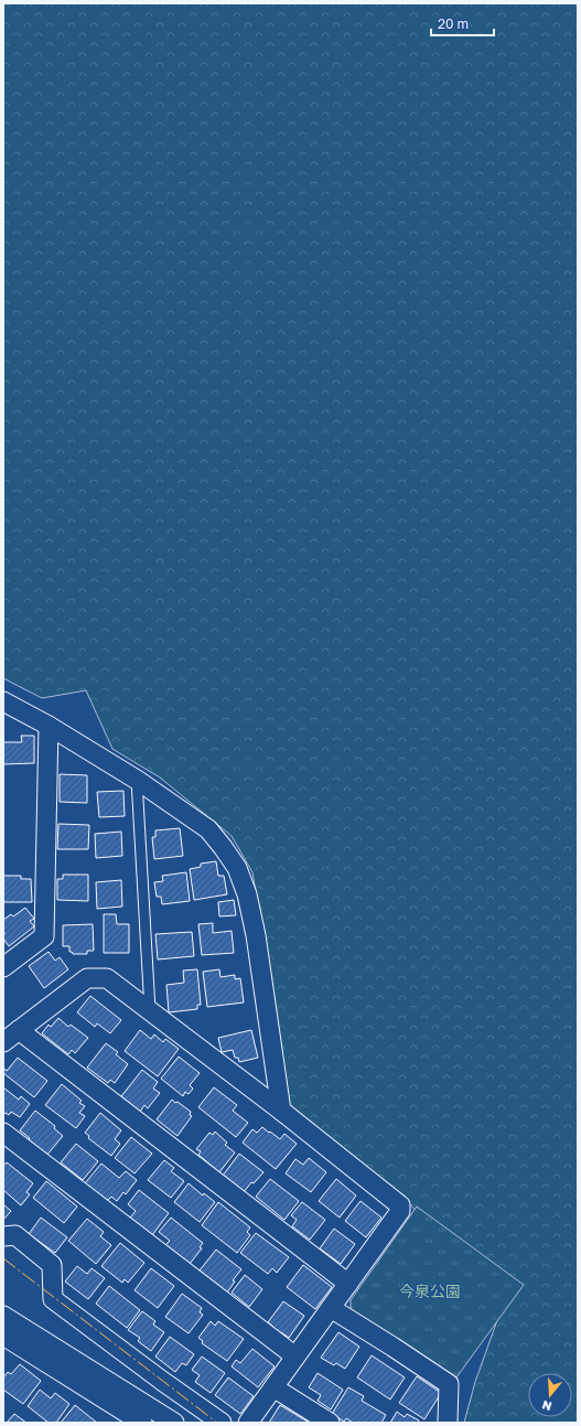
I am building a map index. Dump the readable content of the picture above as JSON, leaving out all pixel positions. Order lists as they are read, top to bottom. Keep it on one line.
{"parks":["今泉公園"],"scale_bar":"20 m","north":"bottom"}
